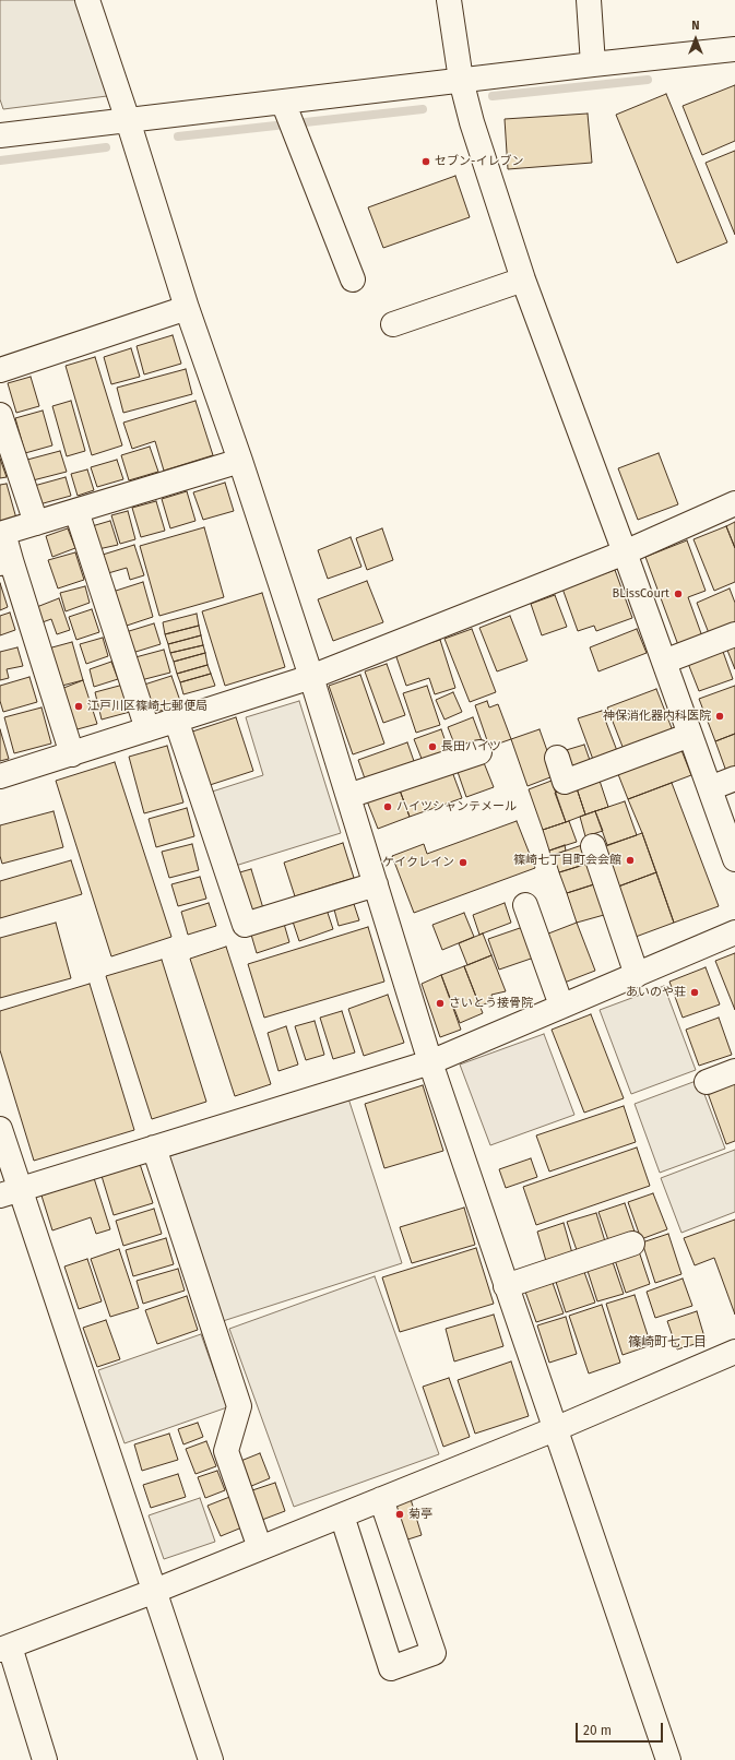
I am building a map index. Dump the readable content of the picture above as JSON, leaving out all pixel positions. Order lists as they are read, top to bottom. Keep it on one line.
{"districts":["篠崎町七丁目"],"places":["セブン-イレブン","BLissCourt","江戸川区篠崎七郵便局","神保消化器内科医院","長田ハイツ","ハイツシャンテメール","篠崎七丁目町会会館","ケイクレイン","あいのや荘","さいとう接骨院","菊亭"],"scale_bar":"20 m","north":"top"}
